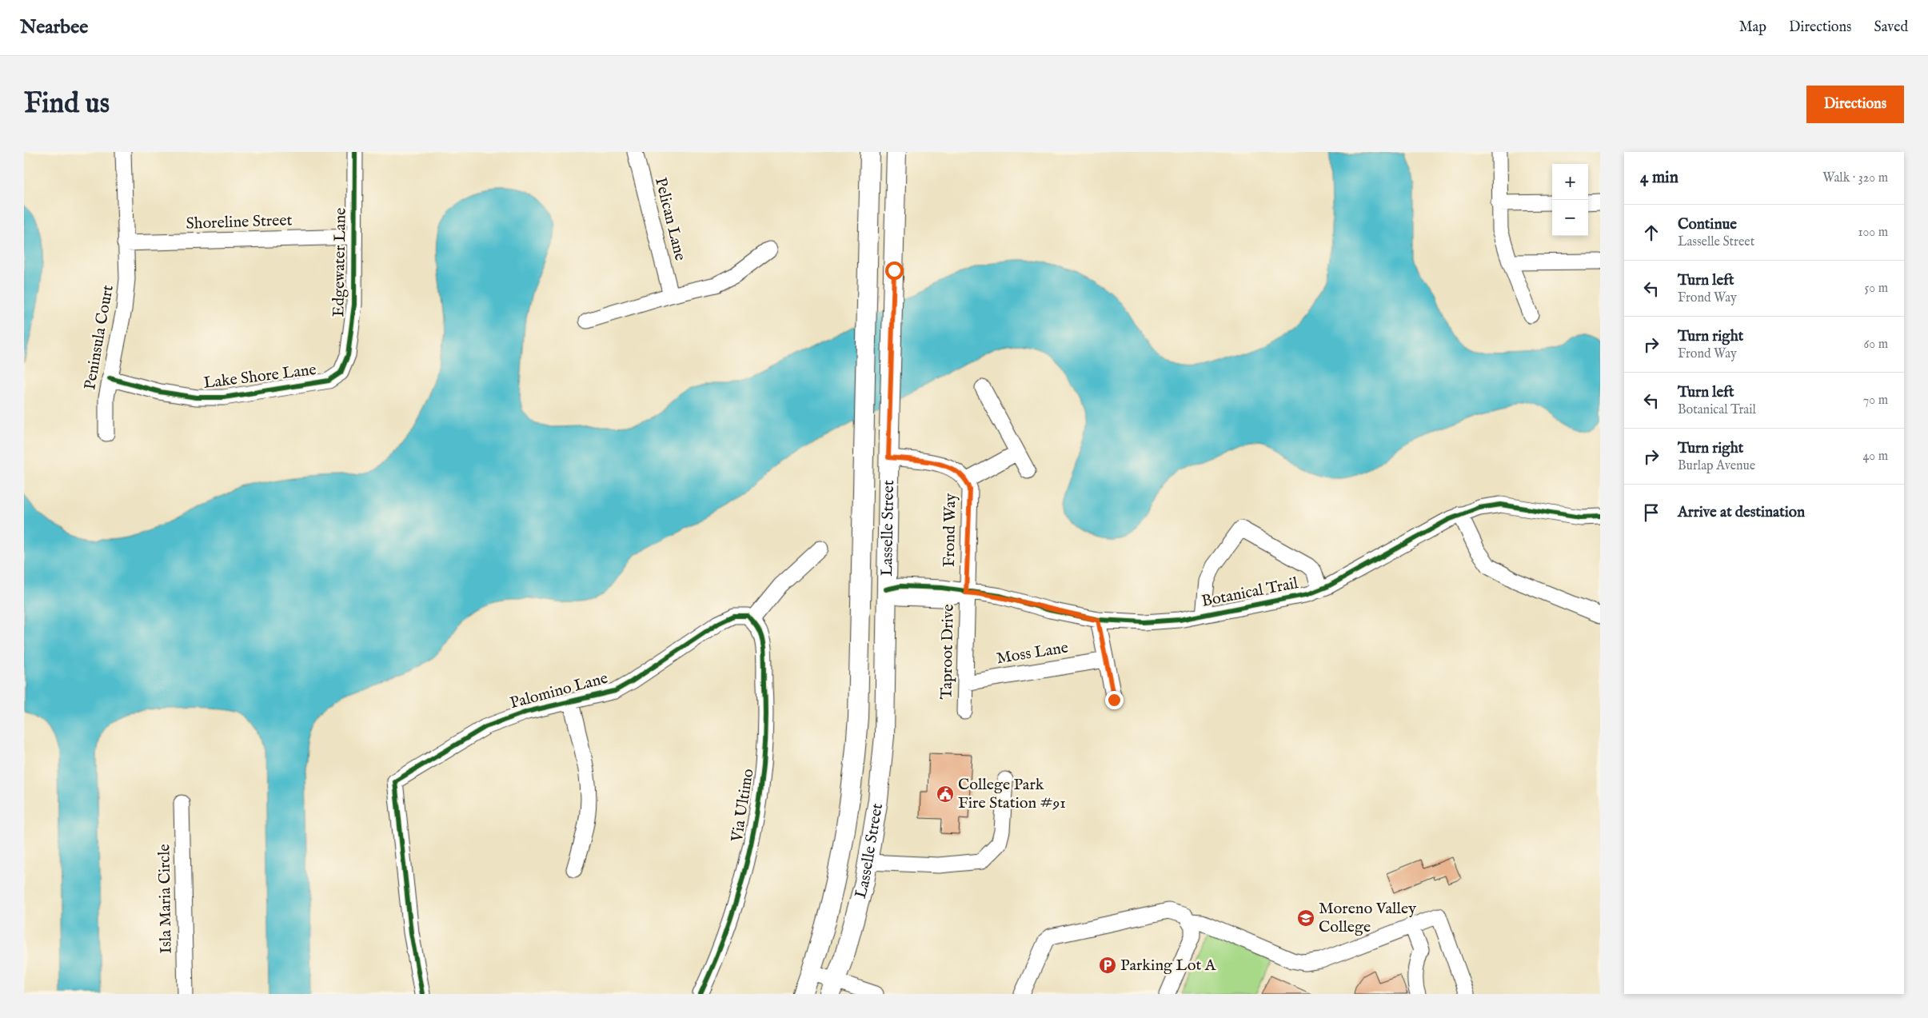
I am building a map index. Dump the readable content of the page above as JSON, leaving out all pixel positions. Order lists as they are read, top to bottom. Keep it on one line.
{"streets":{"main road":["Lasselle Street"],"street":["Pelican Lane","Shoreline Street","Edgewater Lane","Peninsula Court","Lake Shore Lane","Frond Way","Botanical Trail","Taproot Drive","Moss Lane","Palomino Lane","Via Ultimo","Isla Maria Circle"]},"crossings":[["Shoreline Street","Edgewater Lane"],["Shoreline Street","Peninsula Court"],["Edgewater Lane","Lake Shore Lane"],["Peninsula Court","Lake Shore Lane"],["Lasselle Street","Frond Way"],["Lasselle Street","Botanical Trail"],["Frond Way","Botanical Trail"],["Frond Way","Taproot Drive"],["Botanical Trail","Taproot Drive"],["Taproot Drive","Moss Lane"],["Palomino Lane","Via Ultimo"]],"places":{"public building":["College Park Fire Station #91"],"school or university":["Moreno Valley College"],"parking":["Parking Lot A"]},"page":{"header":"Nearbee","nav":["Map","Directions","Saved"],"buttons":"Directions","title":"Find us","heading":["4 min","Walk · 320 m"],"map_buttons":["+","−"],"list":[["Continue","Lasselle Street","100 m"],["Turn left","Frond Way","50 m"],["Turn right","Frond Way","60 m"],["Turn left","Botanical Trail","70 m"],["Turn right","Burlap Avenue","40 m"],"Arrive at destination"]}}
